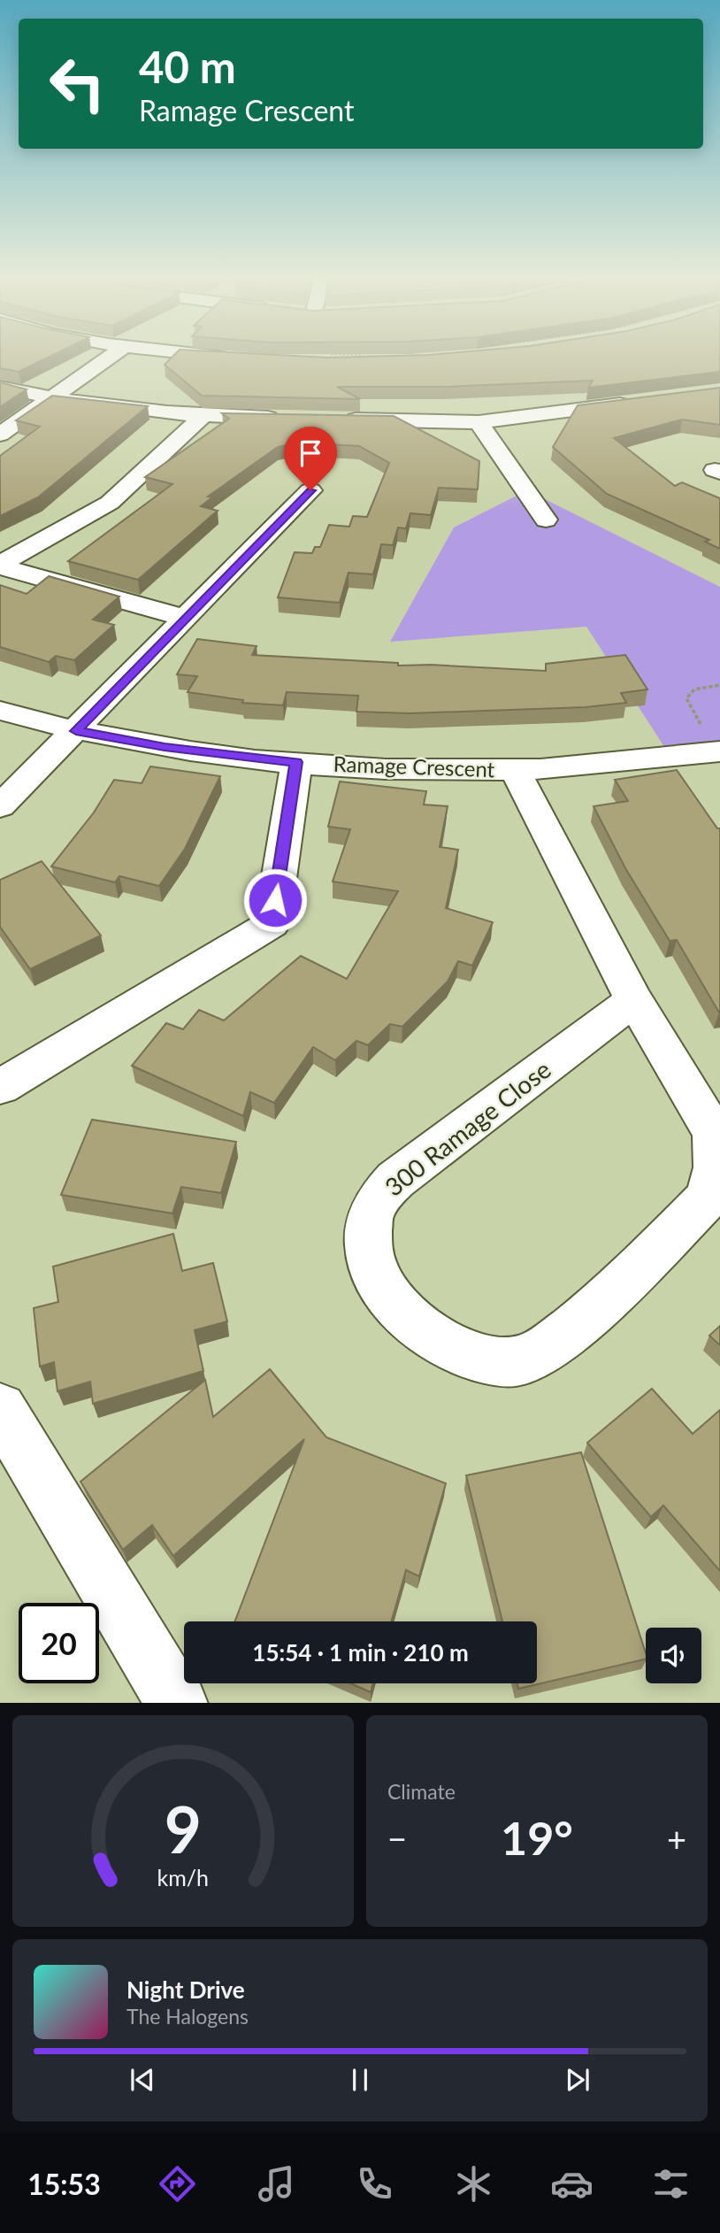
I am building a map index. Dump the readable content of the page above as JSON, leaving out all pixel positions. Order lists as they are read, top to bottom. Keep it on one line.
{"streets":{"street":["Ramage Crescent","300 Ramage Close"]},"crossings":[["Ramage Crescent","300 Ramage Close"]],"page":{"turn":["40 m","Ramage Crescent"],"limit":"20","trip":"15:54 · 1 min · 210 m","tile":"Climate","heat":["−","19°","+"],"song":["Night Drive","The Halogens"],"tabs":"15:53","gauge":["9","km/h"]}}
